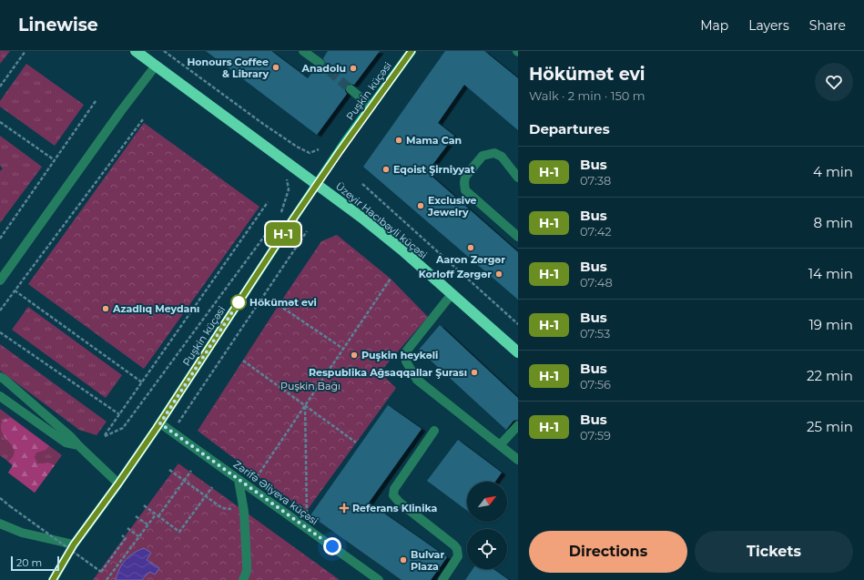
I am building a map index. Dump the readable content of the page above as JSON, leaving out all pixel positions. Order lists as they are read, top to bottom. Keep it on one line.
{"streets":{"highway":["Üzeyir Hacıbəyli küçəsi"],"main road":["Puşkin küçəsi"],"street":["Zərifə Əliyeva küçəsi"]},"crossings":[["Puşkin küçəsi","Üzeyir Hacıbəyli küçəsi"],["Puşkin küçəsi","Zərifə Əliyeva küçəsi"]],"parks":["Puşkin Bağı"],"places":{"other":["Honours Coffee & Library","Anadolu","Mama Can","Eqoist Şirniyyat","Exclusive Jewelry","Aaron Zərgər","Korloff Zərgər","Hökümət evi","Azadlıq Meydanı","Puşkin heykəli","Respublika Ağsaqqallar Şurası","Bulvar Plaza"],"health":["Referans Klinika"]},"lines":["bus line H-1"],"scale_bar":"20 m","north":"top right","page":{"header":"Linewise","nav":["Map","Layers","Share"],"on_map":"H-1","heading":[["Hökümət evi","Walk · 2 min · 150 m"],"Departures"],"list":[{"mark":"H-1","name":"Bus","note":"07:38","value":"4 min"},{"mark":"H-1","name":"Bus","note":"07:42","value":"8 min"},{"mark":"H-1","name":"Bus","note":"07:48","value":"14 min"},{"mark":"H-1","name":"Bus","note":"07:53","value":"19 min"},{"mark":"H-1","name":"Bus","note":"07:56","value":"22 min"},{"mark":"H-1","name":"Bus","note":"07:59","value":"25 min"}],"buttons":["Directions","Tickets"],"scale":"20 m"}}
